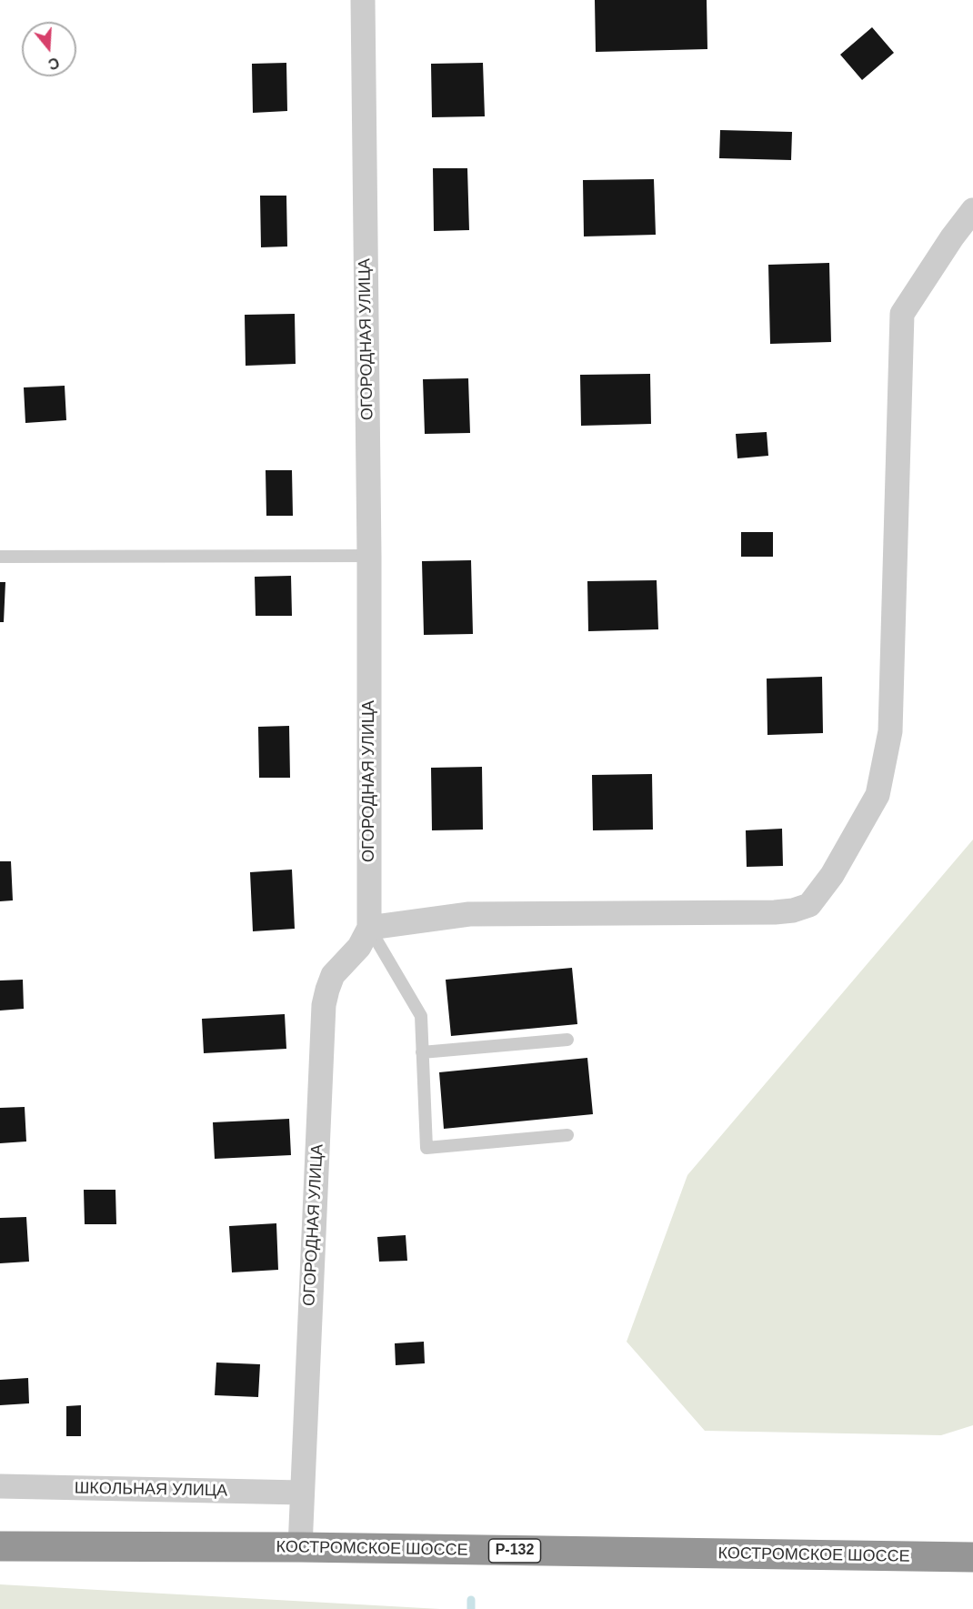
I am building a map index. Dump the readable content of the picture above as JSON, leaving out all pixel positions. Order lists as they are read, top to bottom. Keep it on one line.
{"streets":{"highway":["КОСТРОМСКОЕ ШОССЕ","Р-132"],"street":["ОГОРОДНАЯ УЛИЦА","ШКОЛЬНАЯ УЛИЦА"]},"crossings":[["ОГОРОДНАЯ УЛИЦА","ШКОЛЬНАЯ УЛИЦА"],["ОГОРОДНАЯ УЛИЦА","КОСТРОМСКОЕ ШОССЕ"]],"north":"bottom"}
